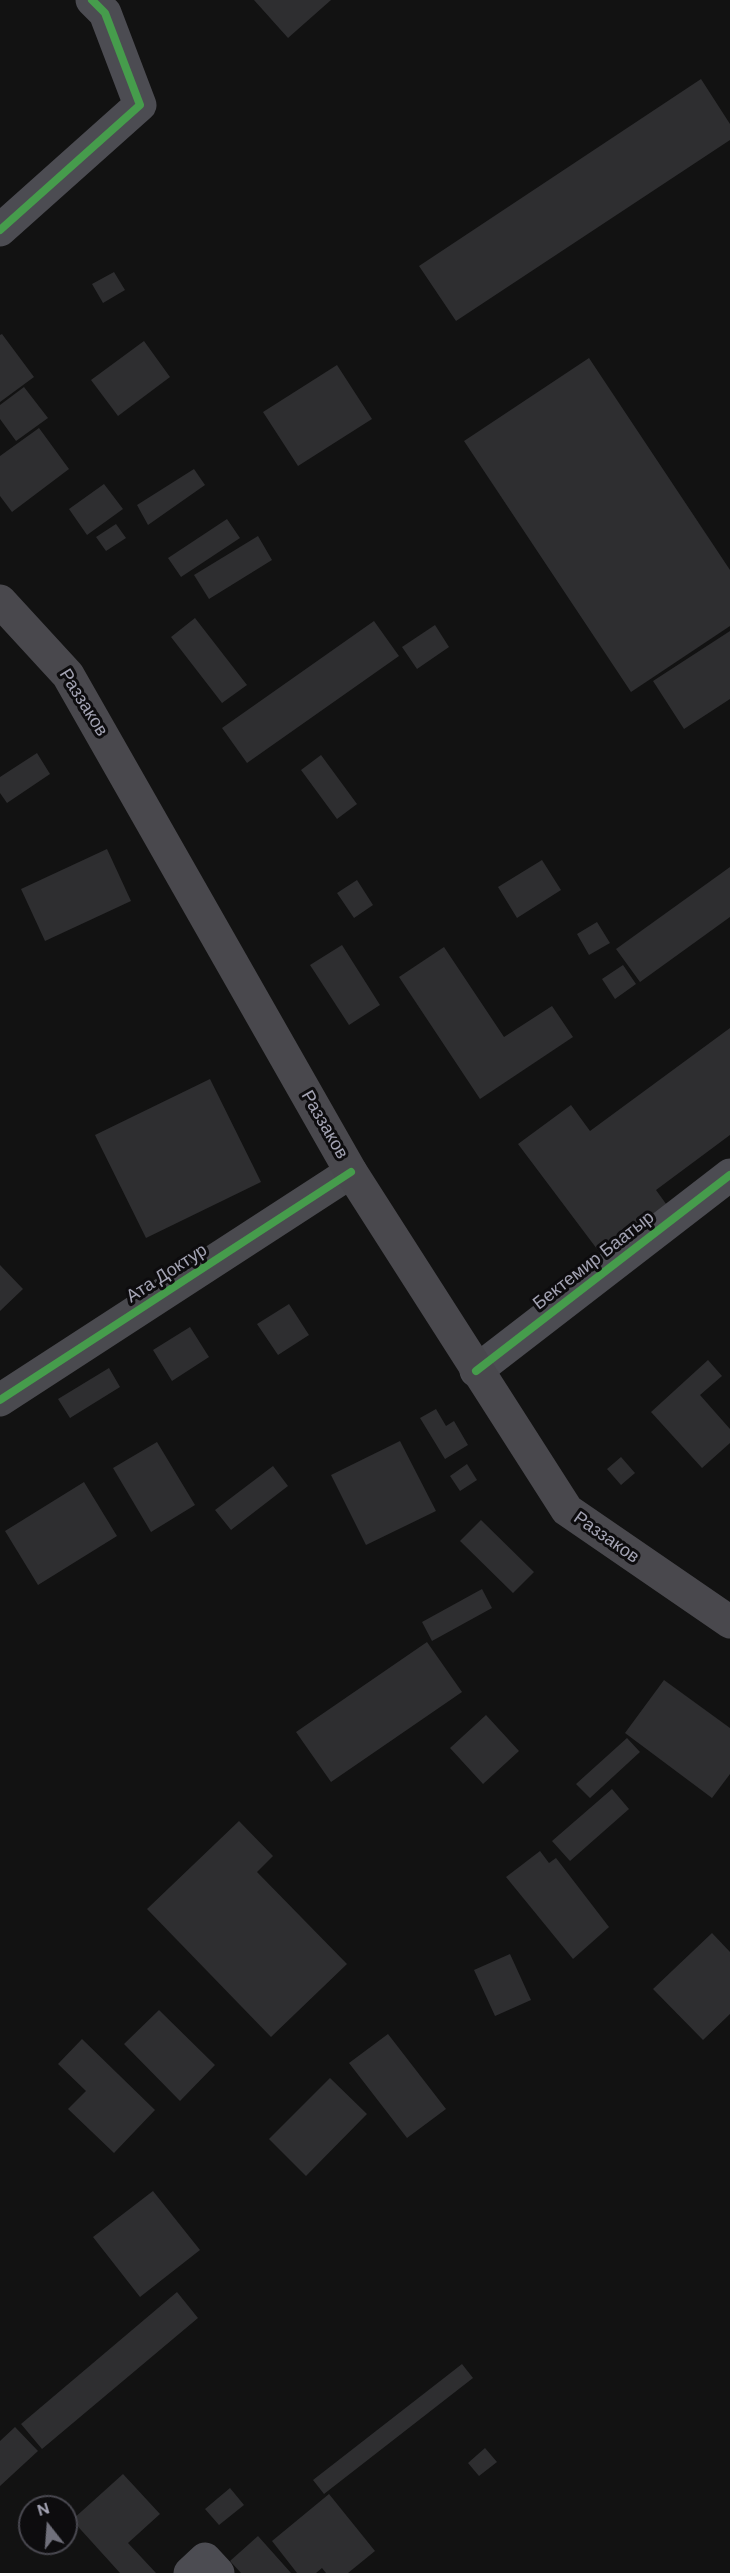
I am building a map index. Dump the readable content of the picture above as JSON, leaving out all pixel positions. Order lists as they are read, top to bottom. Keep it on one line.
{"streets":{"main road":["Раззаков"],"street":["Бектемир Баатыр","Ата Доктур"]},"crossings":[["Раззаков","Бектемир Баатыр"],["Раззаков","Ата Доктур"]],"north":"top"}
